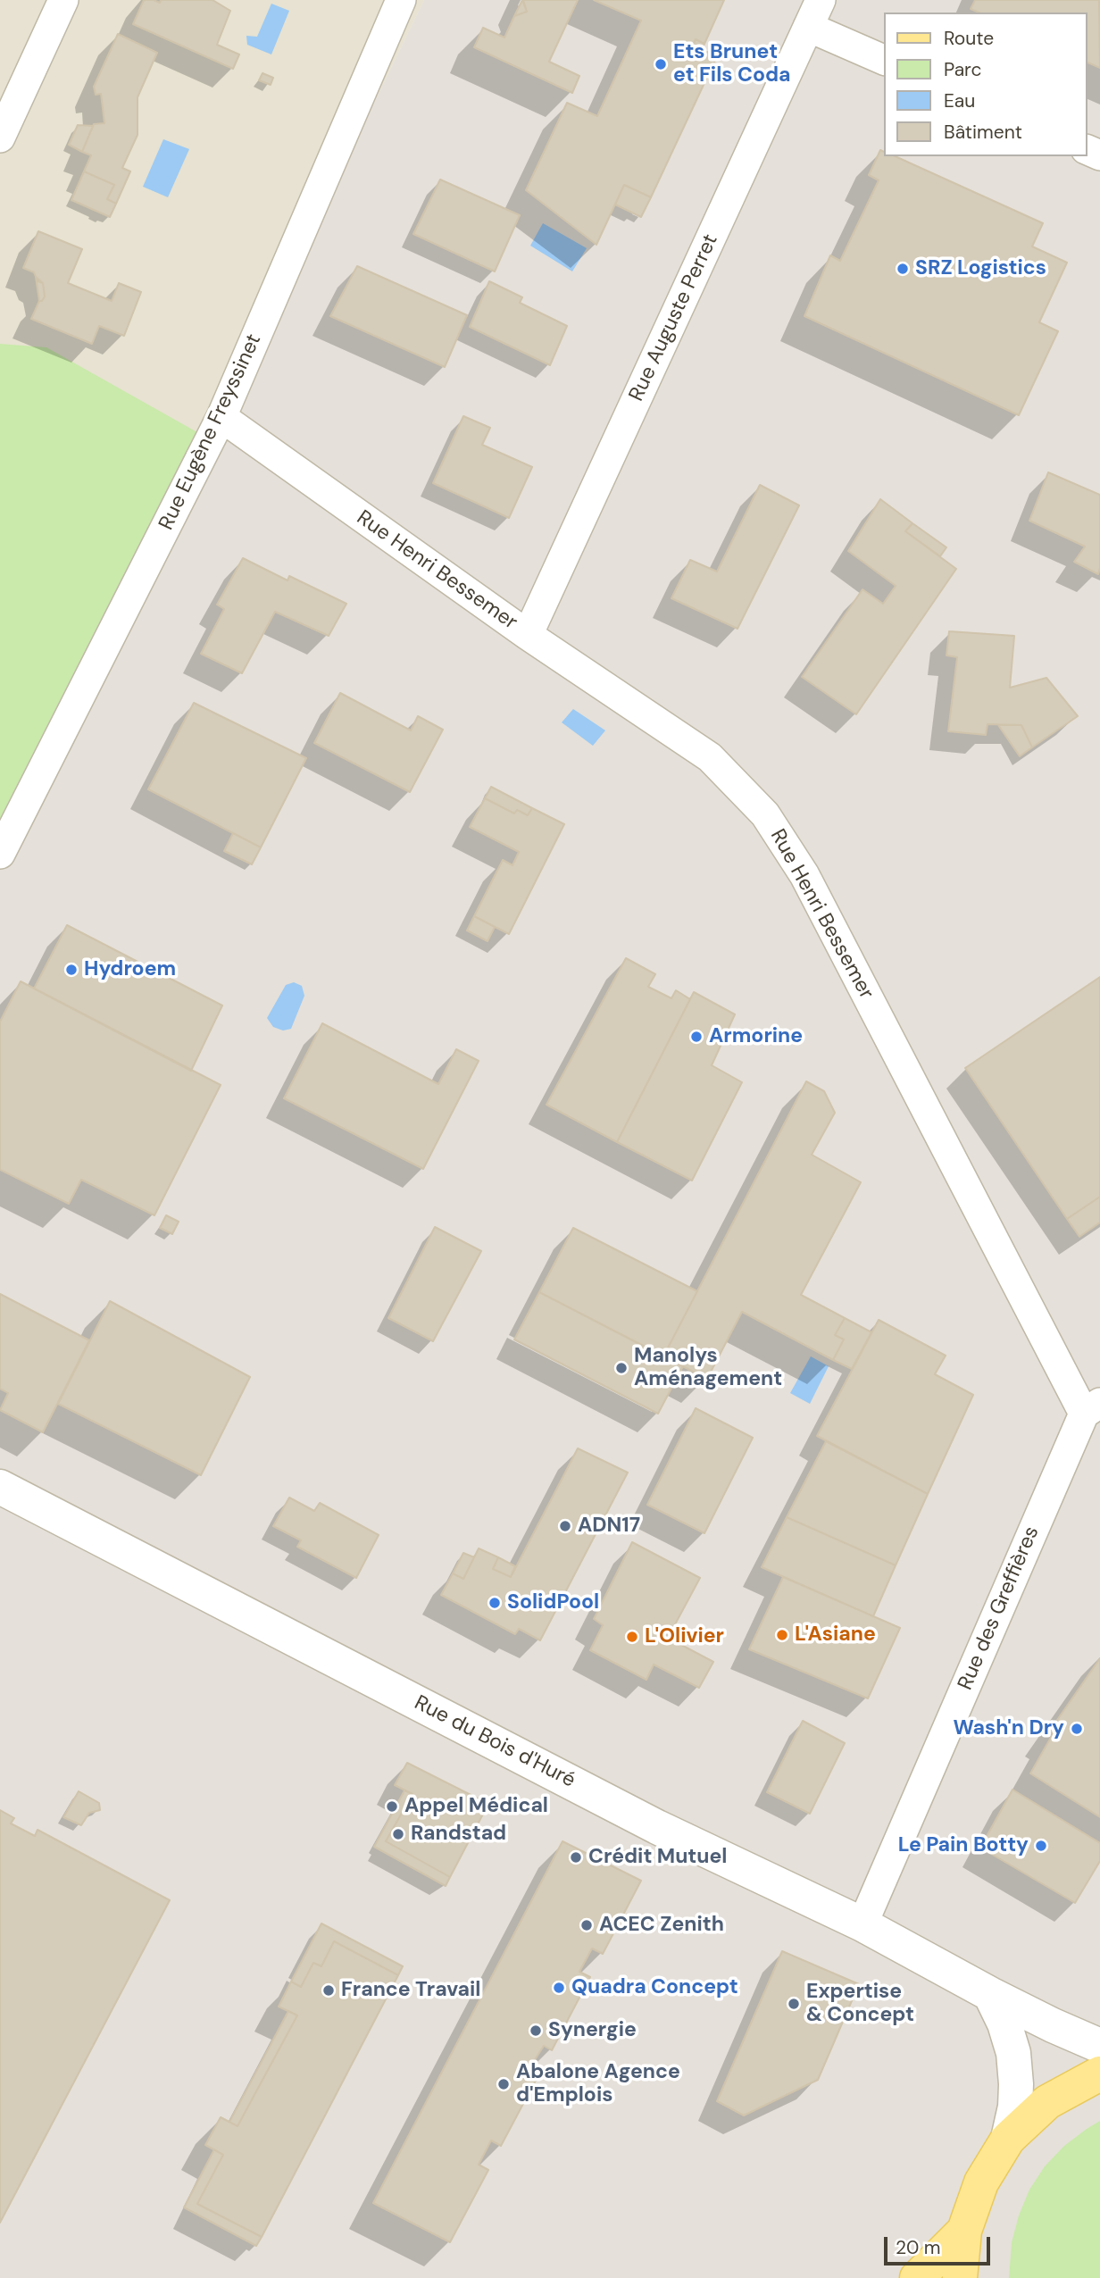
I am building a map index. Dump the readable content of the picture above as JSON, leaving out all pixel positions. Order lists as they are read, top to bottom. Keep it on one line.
{"streets":{"street":["Rue Auguste Perret","Rue Eugène Freyssinet","Rue Henri Bessemer","Rue des Greffières","Rue du Bois d'Huré"]},"crossings":[["Rue Auguste Perret","Rue Henri Bessemer"],["Rue Eugène Freyssinet","Rue Henri Bessemer"],["Rue Henri Bessemer","Rue des Greffières"],["Rue des Greffières","Rue du Bois d'Huré"]],"places":["Ets Brunet et Fils Coda","SRZ Logistics","Hydroem","Armorine","Manolys Aménagement","ADN17","SolidPool","L'Asiane","L'Olivier","Wash'n Dry","Appel Médical","Randstad","Le Pain Botty","Crédit Mutuel","ACEC Zenith","Quadra Concept","France Travail","Expertise & Concept","Synergie","Abalone Agence d'Emplois"],"legend":["Route","Parc","Eau","Bâtiment"],"scale_bar":"20 m"}
